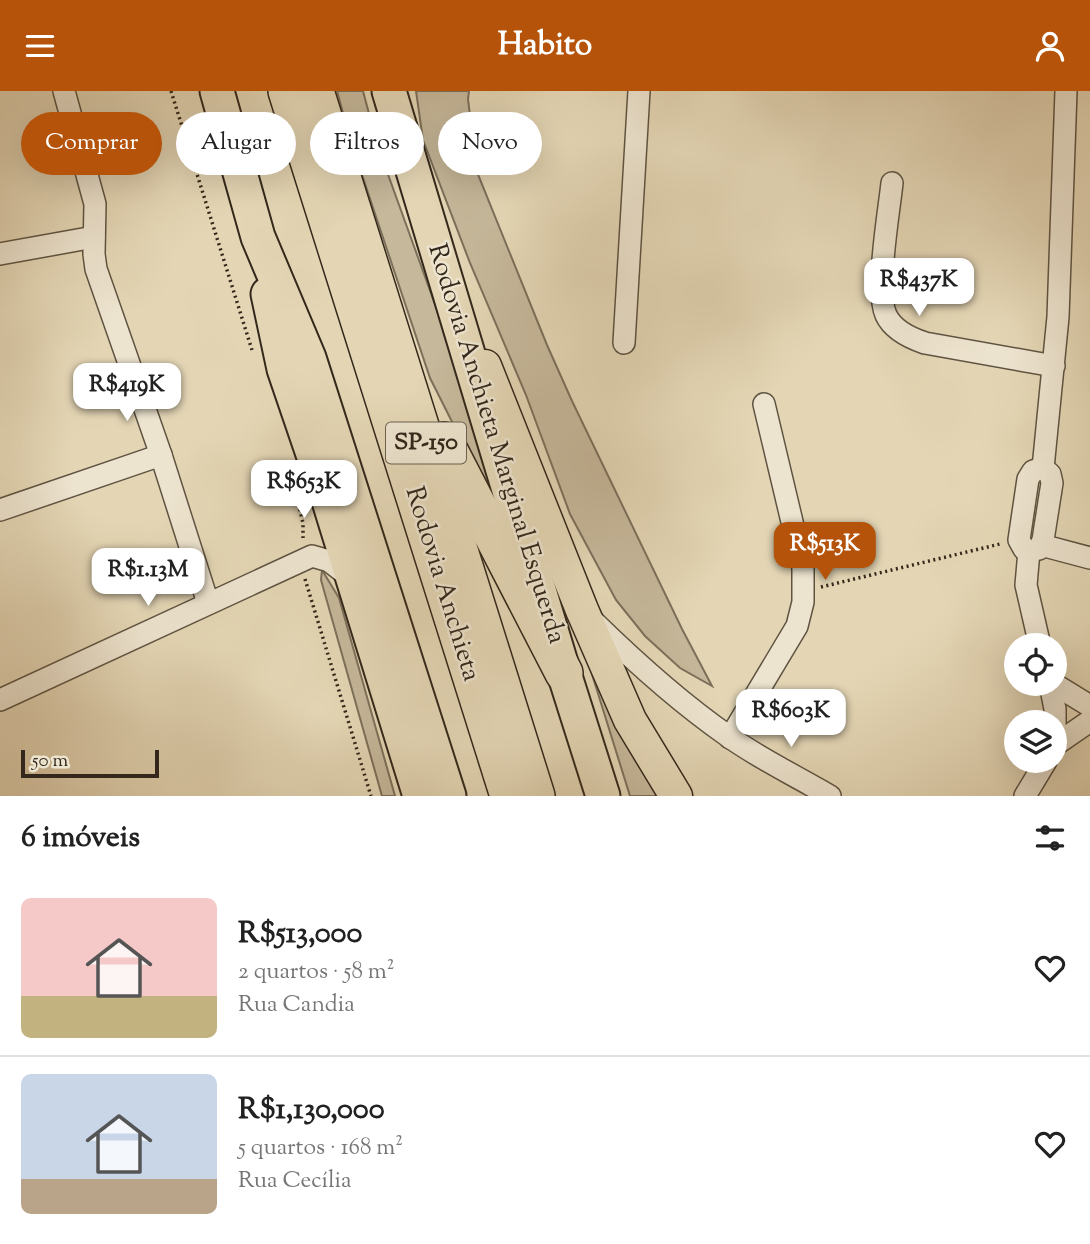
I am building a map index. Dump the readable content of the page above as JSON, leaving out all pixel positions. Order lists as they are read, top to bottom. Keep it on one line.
{"streets":{"highway":["SP-150","Rodovia Anchieta Marginal Esquerda","Rodovia Anchieta"]},"scale_bar":"50 m","page":{"header":"Habito","chip":["Comprar","Alugar","Filtros","Novo"],"price":["R$437K","R$419K","R$653K","R$513K","R$1.13M","R$603K"],"scale":"50 m","heading":"6 imóveis","list":[{"name":"R$513,000","note":"2 quartos · 58 m² · Rua Candia"},{"name":"R$1,130,000","note":"5 quartos · 168 m² · Rua Cecília"}]}}
